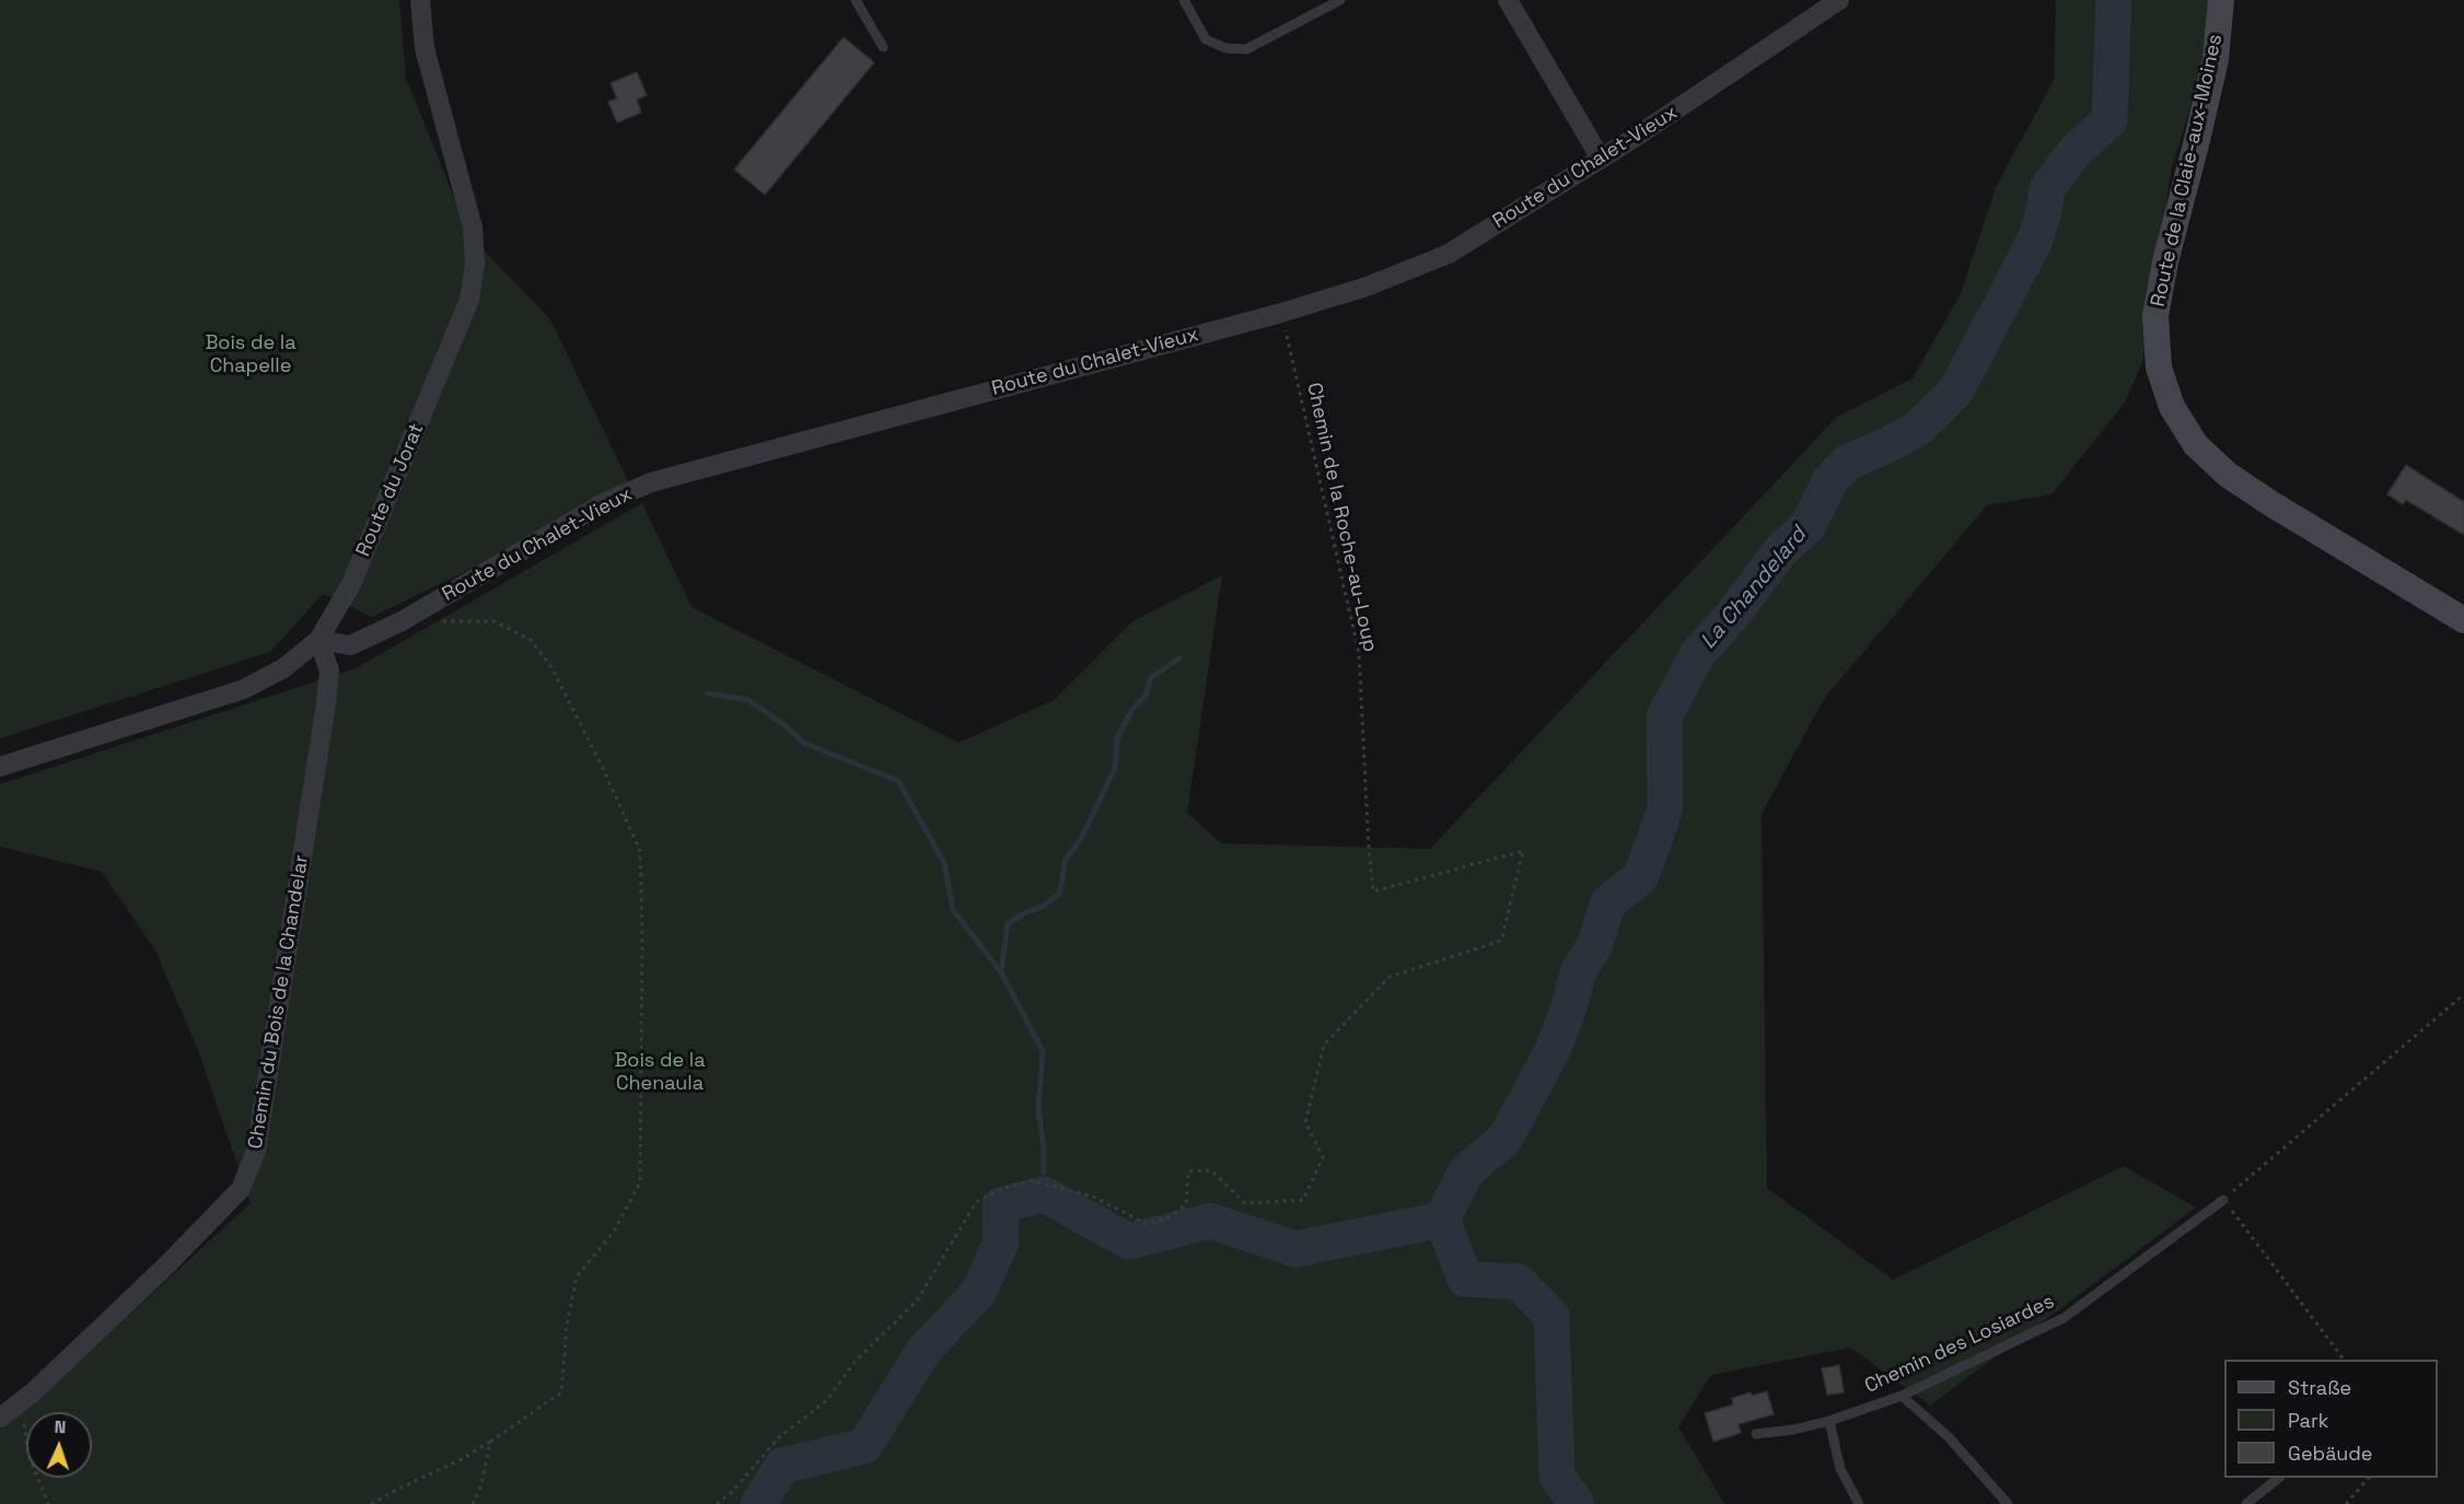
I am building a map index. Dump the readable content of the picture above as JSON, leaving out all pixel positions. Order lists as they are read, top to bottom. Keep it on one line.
{"streets":{"main road":["Route de la Claie-aux-Moines"],"street":["Route du Chalet-Vieux","Route du Jorat","Chemin du Bois de la Chandelar"],"lane":["Chemin des Losiardes"],"path":["Chemin de la Roche-au-Loup"]},"crossings":[["Route du Chalet-Vieux","Route du Jorat"],["Route du Chalet-Vieux","Chemin de la Roche-au-Loup"],["Route du Chalet-Vieux","Chemin du Bois de la Chandelar"],["Route du Jorat","Chemin du Bois de la Chandelar"]],"water":["La Chandelard"],"parks":["Bois de la Chapelle","Bois de la Chenaula"],"legend":["Straße","Park","Gebäude"],"north":"top"}
